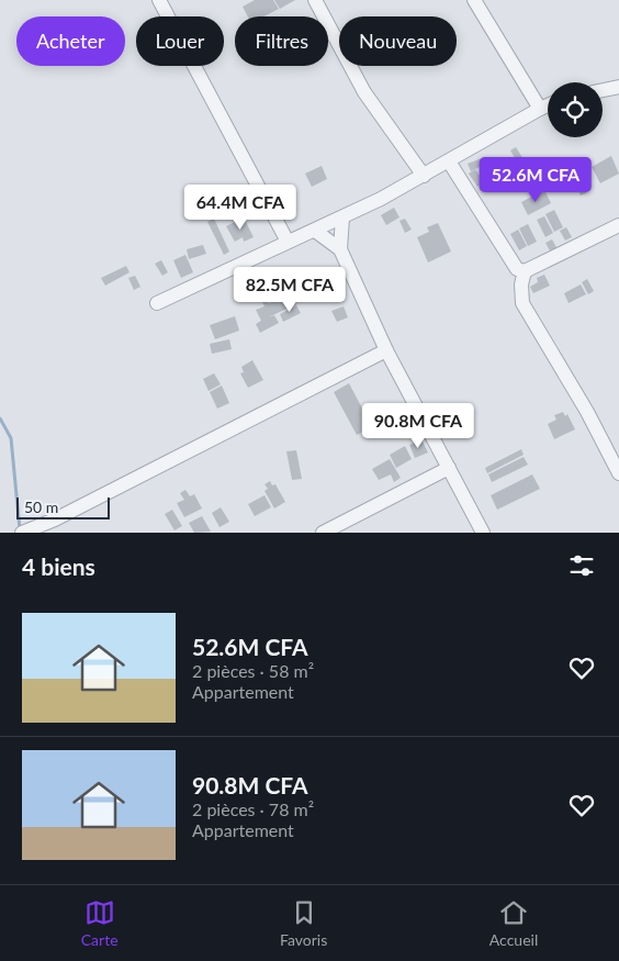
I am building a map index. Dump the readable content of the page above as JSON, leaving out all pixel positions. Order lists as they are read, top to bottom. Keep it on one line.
{"scale_bar":"50 m","page":{"chip":["Acheter","Louer","Filtres","Nouveau"],"price":["52.6M CFA","64.4M CFA","82.5M CFA","90.8M CFA"],"scale":"50 m","heading":"4 biens","list":[{"name":"52.6M CFA","note":"2 pièces · 58 m² · Appartement"},{"name":"90.8M CFA","note":"2 pièces · 78 m² · Appartement"}],"tabs":["Carte","Favoris","Accueil"]}}
